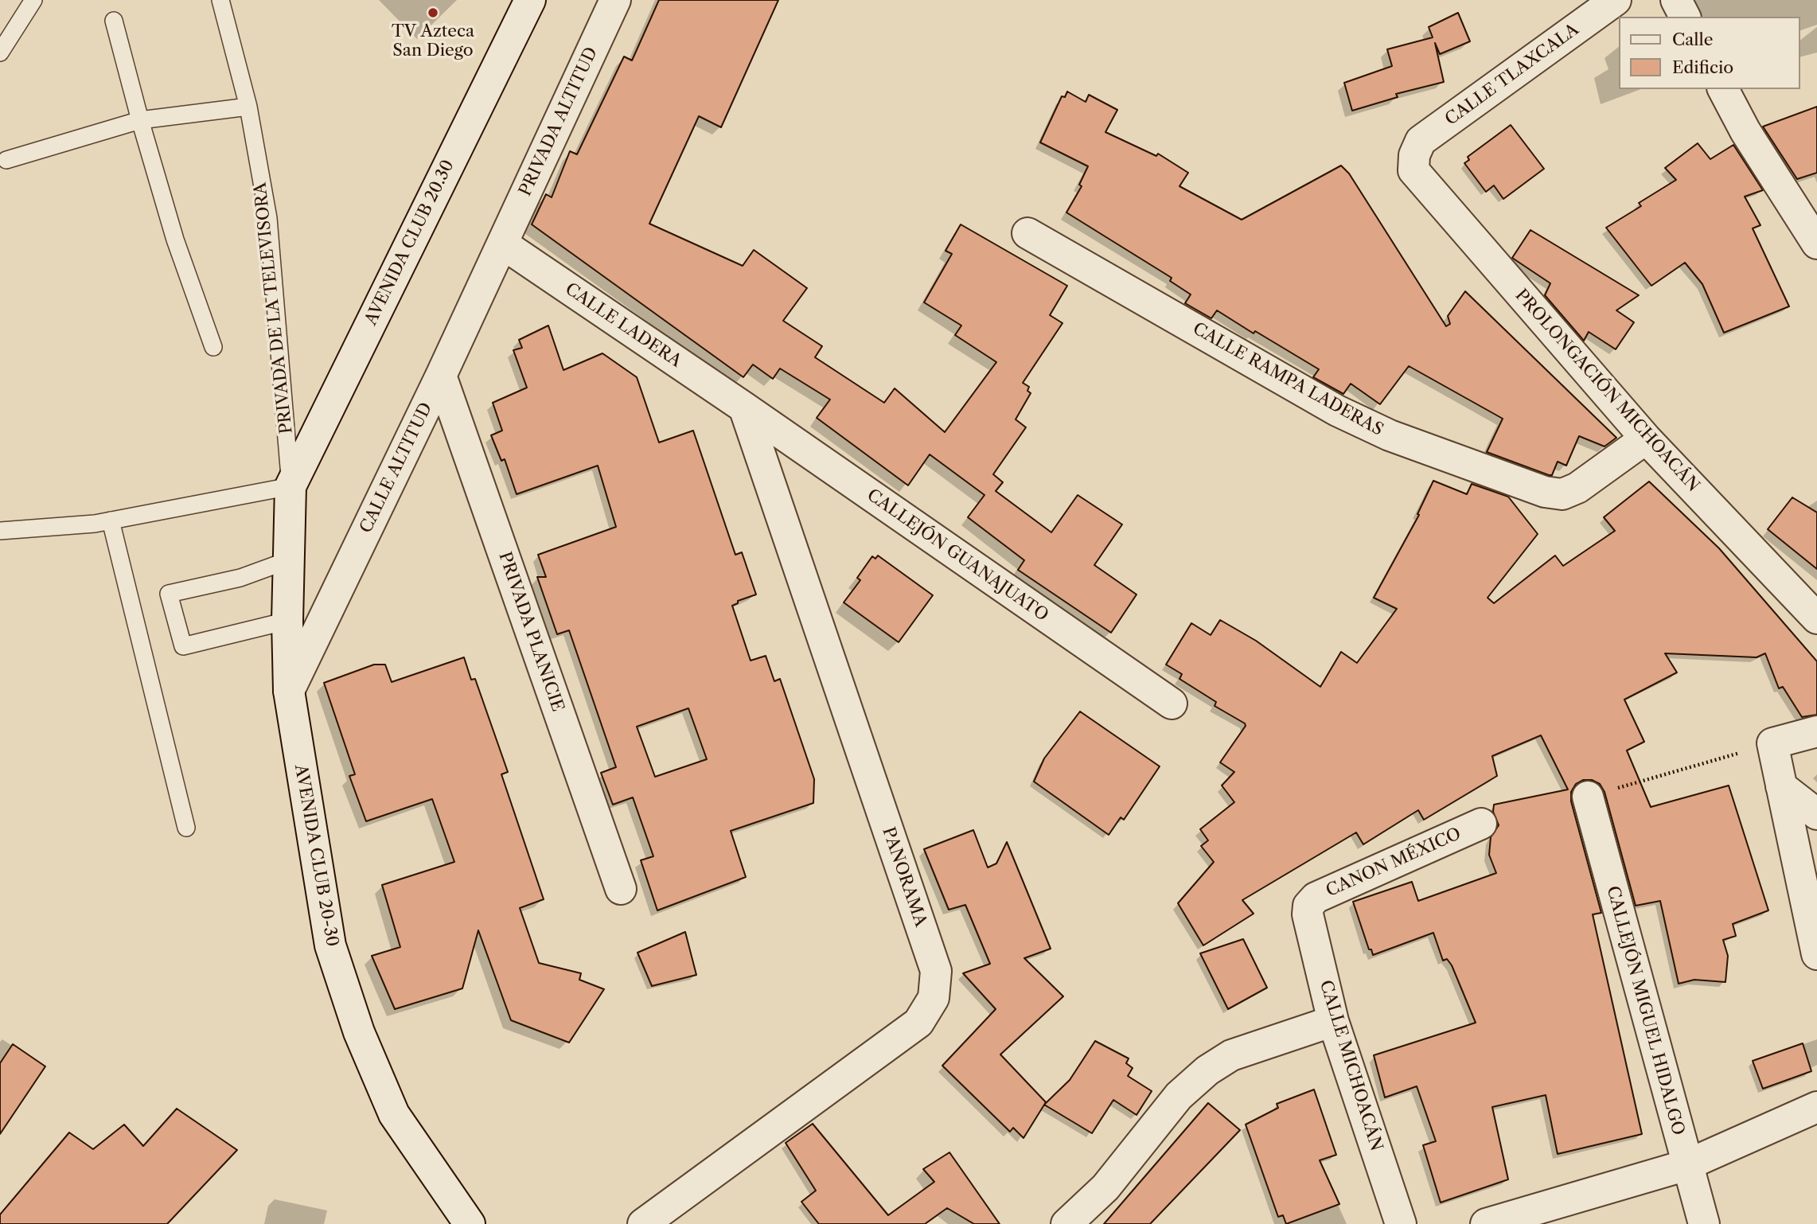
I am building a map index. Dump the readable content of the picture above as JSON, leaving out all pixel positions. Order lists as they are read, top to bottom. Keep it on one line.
{"streets":{"street":["CALLE TLAXCALA","PRIVADA ALTITUD","AVENIDA CLUB 20.30","CALLE LADERA","CALLE RAMPA LADERAS","PROLONGACIÓN MICHOACÁN","CALLE ALTITUD","CALLEJÓN GUANAJUATO","PRIVADA PLANICIE","AVENIDA CLUB 20-30","CANON MÉXICO","PANORAMA","CALLEJÓN MIGUEL HIDALGO","CALLE MICHOACÁN"],"lane":["PRIVADA DE LA TELEVISORA"]},"crossings":[["CALLE TLAXCALA","PROLONGACIÓN MICHOACÁN"],["PRIVADA ALTITUD","CALLE LADERA"],["PRIVADA ALTITUD","CALLE ALTITUD"],["AVENIDA CLUB 20.30","PRIVADA DE LA TELEVISORA"],["AVENIDA CLUB 20.30","AVENIDA CLUB 20-30"],["PRIVADA DE LA TELEVISORA","AVENIDA CLUB 20-30"],["CALLE LADERA","CALLE ALTITUD"],["CALLE LADERA","CALLEJÓN GUANAJUATO"],["CALLE LADERA","PANORAMA"],["CALLE RAMPA LADERAS","PROLONGACIÓN MICHOACÁN"],["CALLE ALTITUD","PRIVADA PLANICIE"],["CALLE ALTITUD","AVENIDA CLUB 20-30"],["CALLEJÓN GUANAJUATO","PANORAMA"],["CANON MÉXICO","CALLE MICHOACÁN"]],"places":["TV Azteca San Diego"],"legend":["Calle","Edificio"]}
